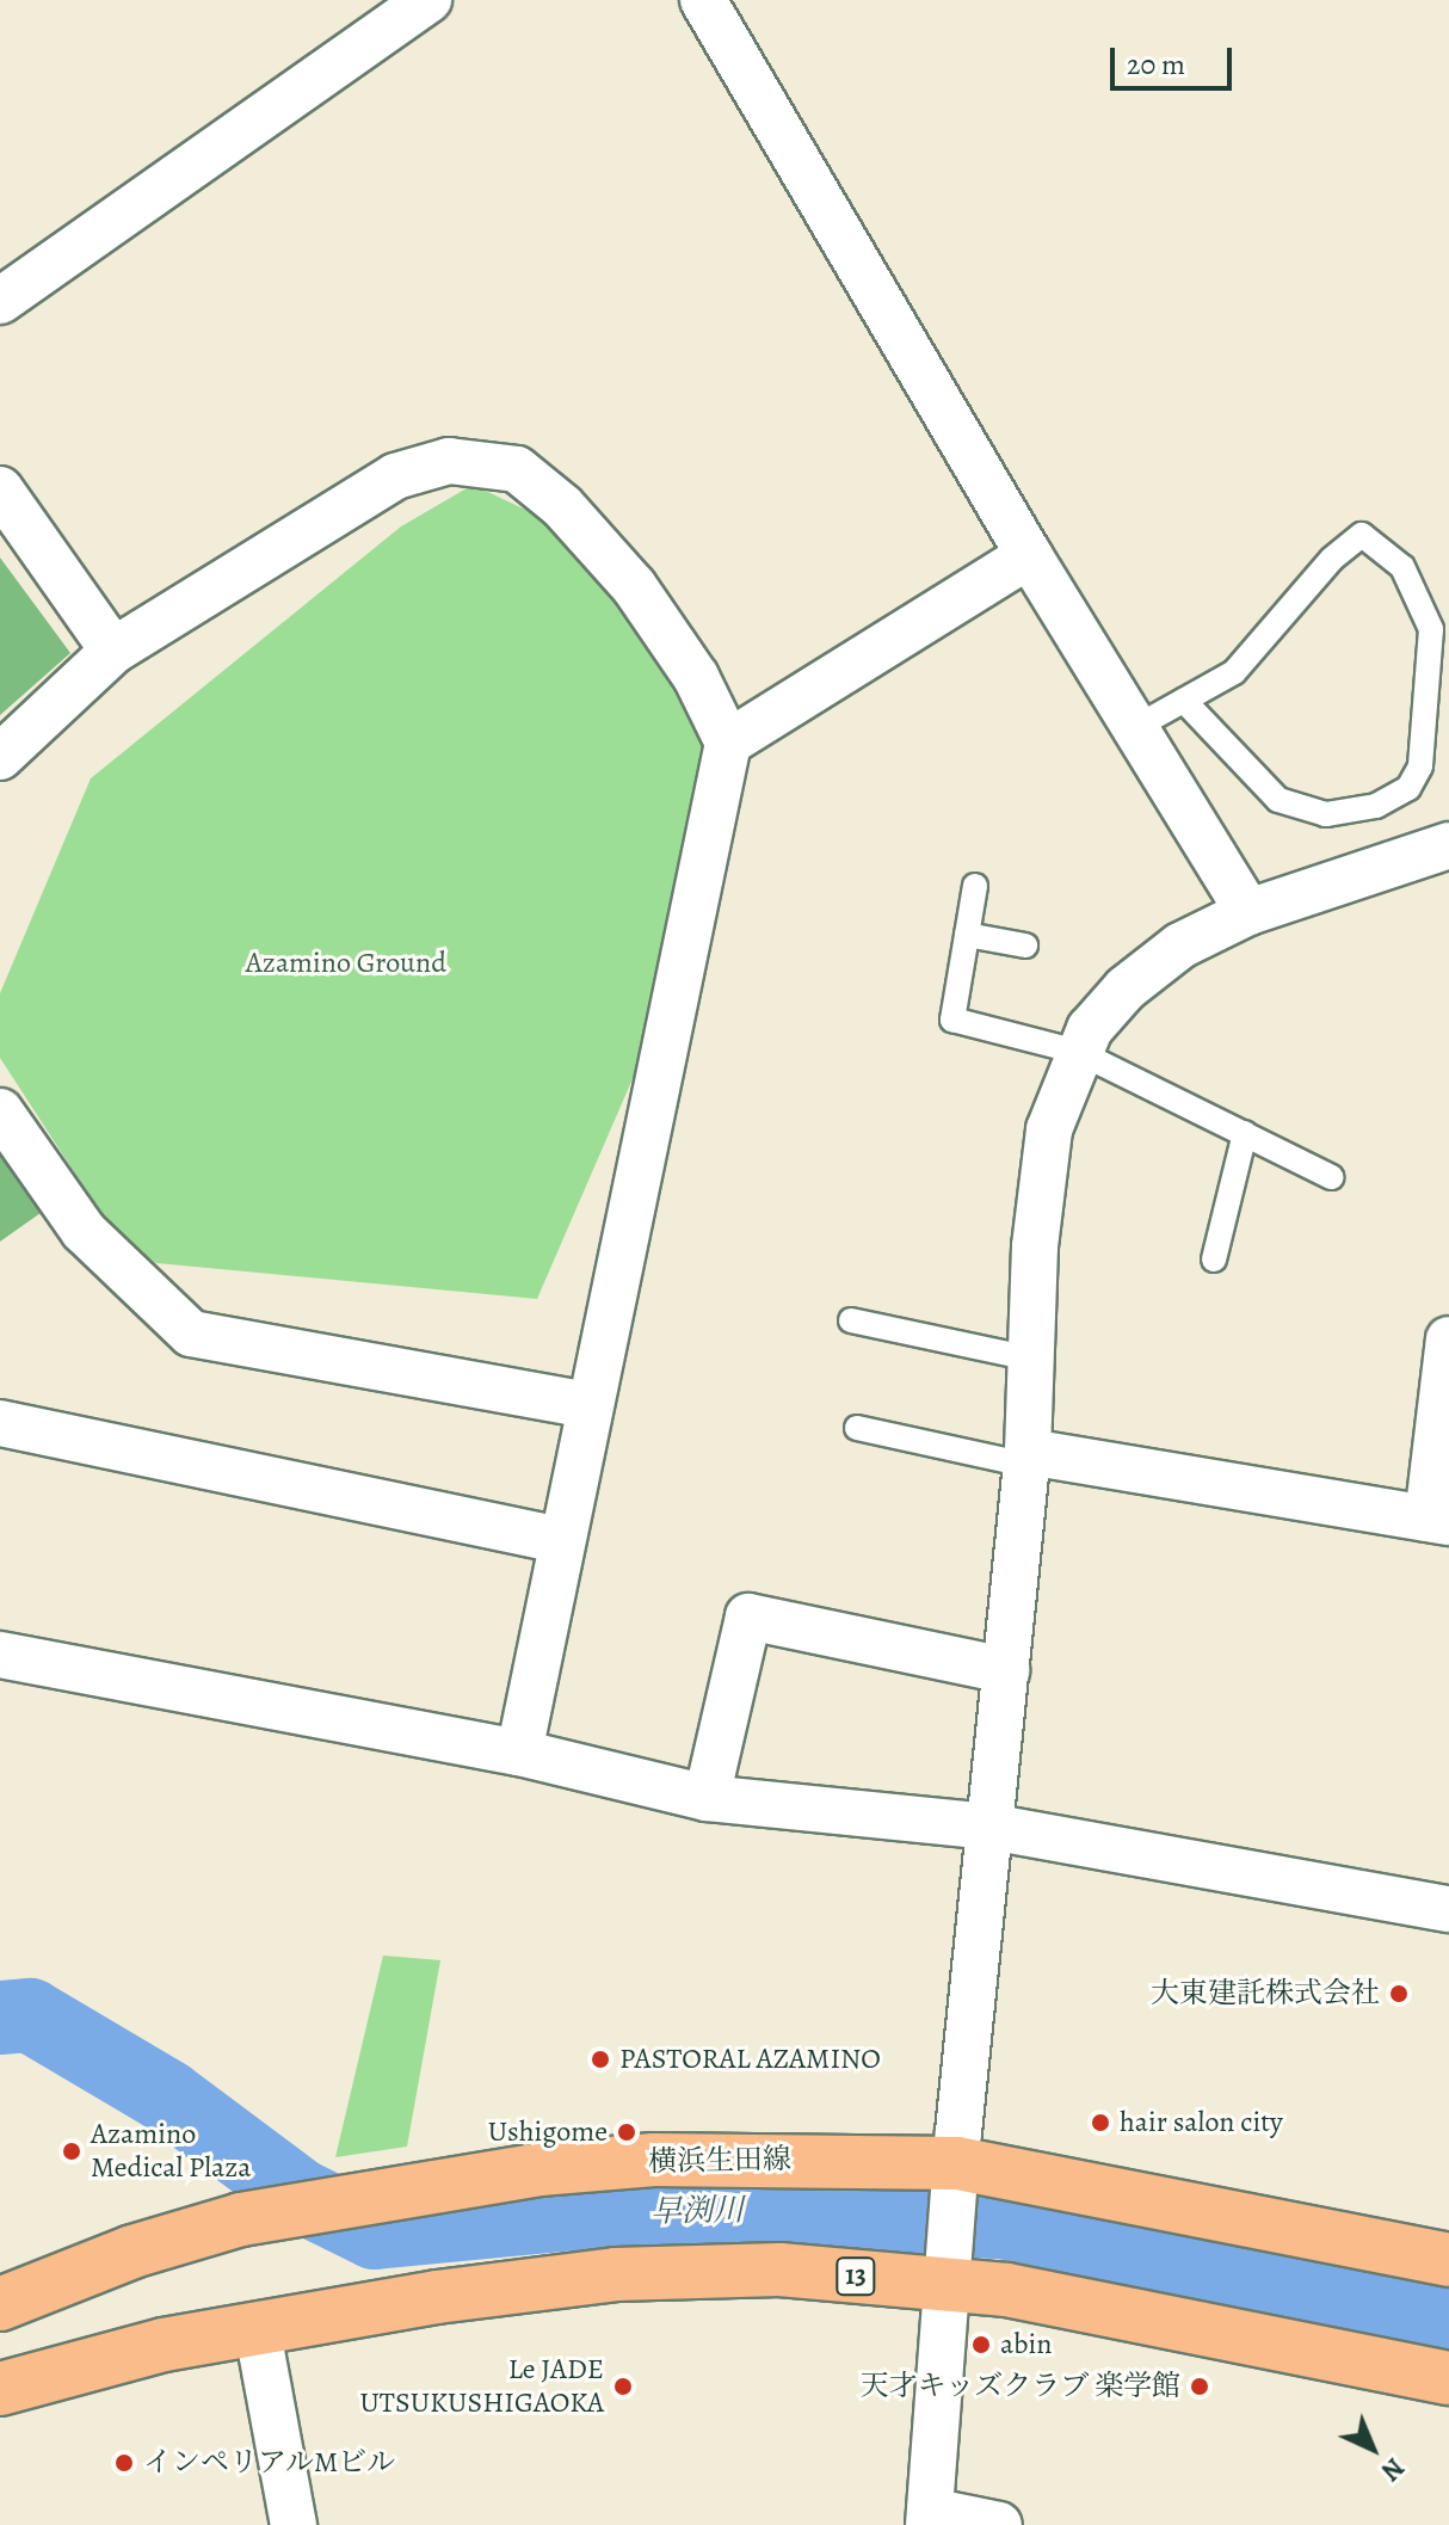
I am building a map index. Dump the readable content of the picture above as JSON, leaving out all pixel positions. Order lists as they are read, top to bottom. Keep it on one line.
{"streets":{"main road":["横浜生田線","13"]},"water":["早渕川"],"parks":["Azamino Ground"],"places":["大東建託株式会社","PASTORAL AZAMINO","hair salon city","Ushigome","Azamino Medical Plaza","abin","Le JADE UTSUKUSHIGAOKA","天才キッズクラブ 楽学館","インペリアルMビル"],"scale_bar":"20 m","north":"bottom right"}
